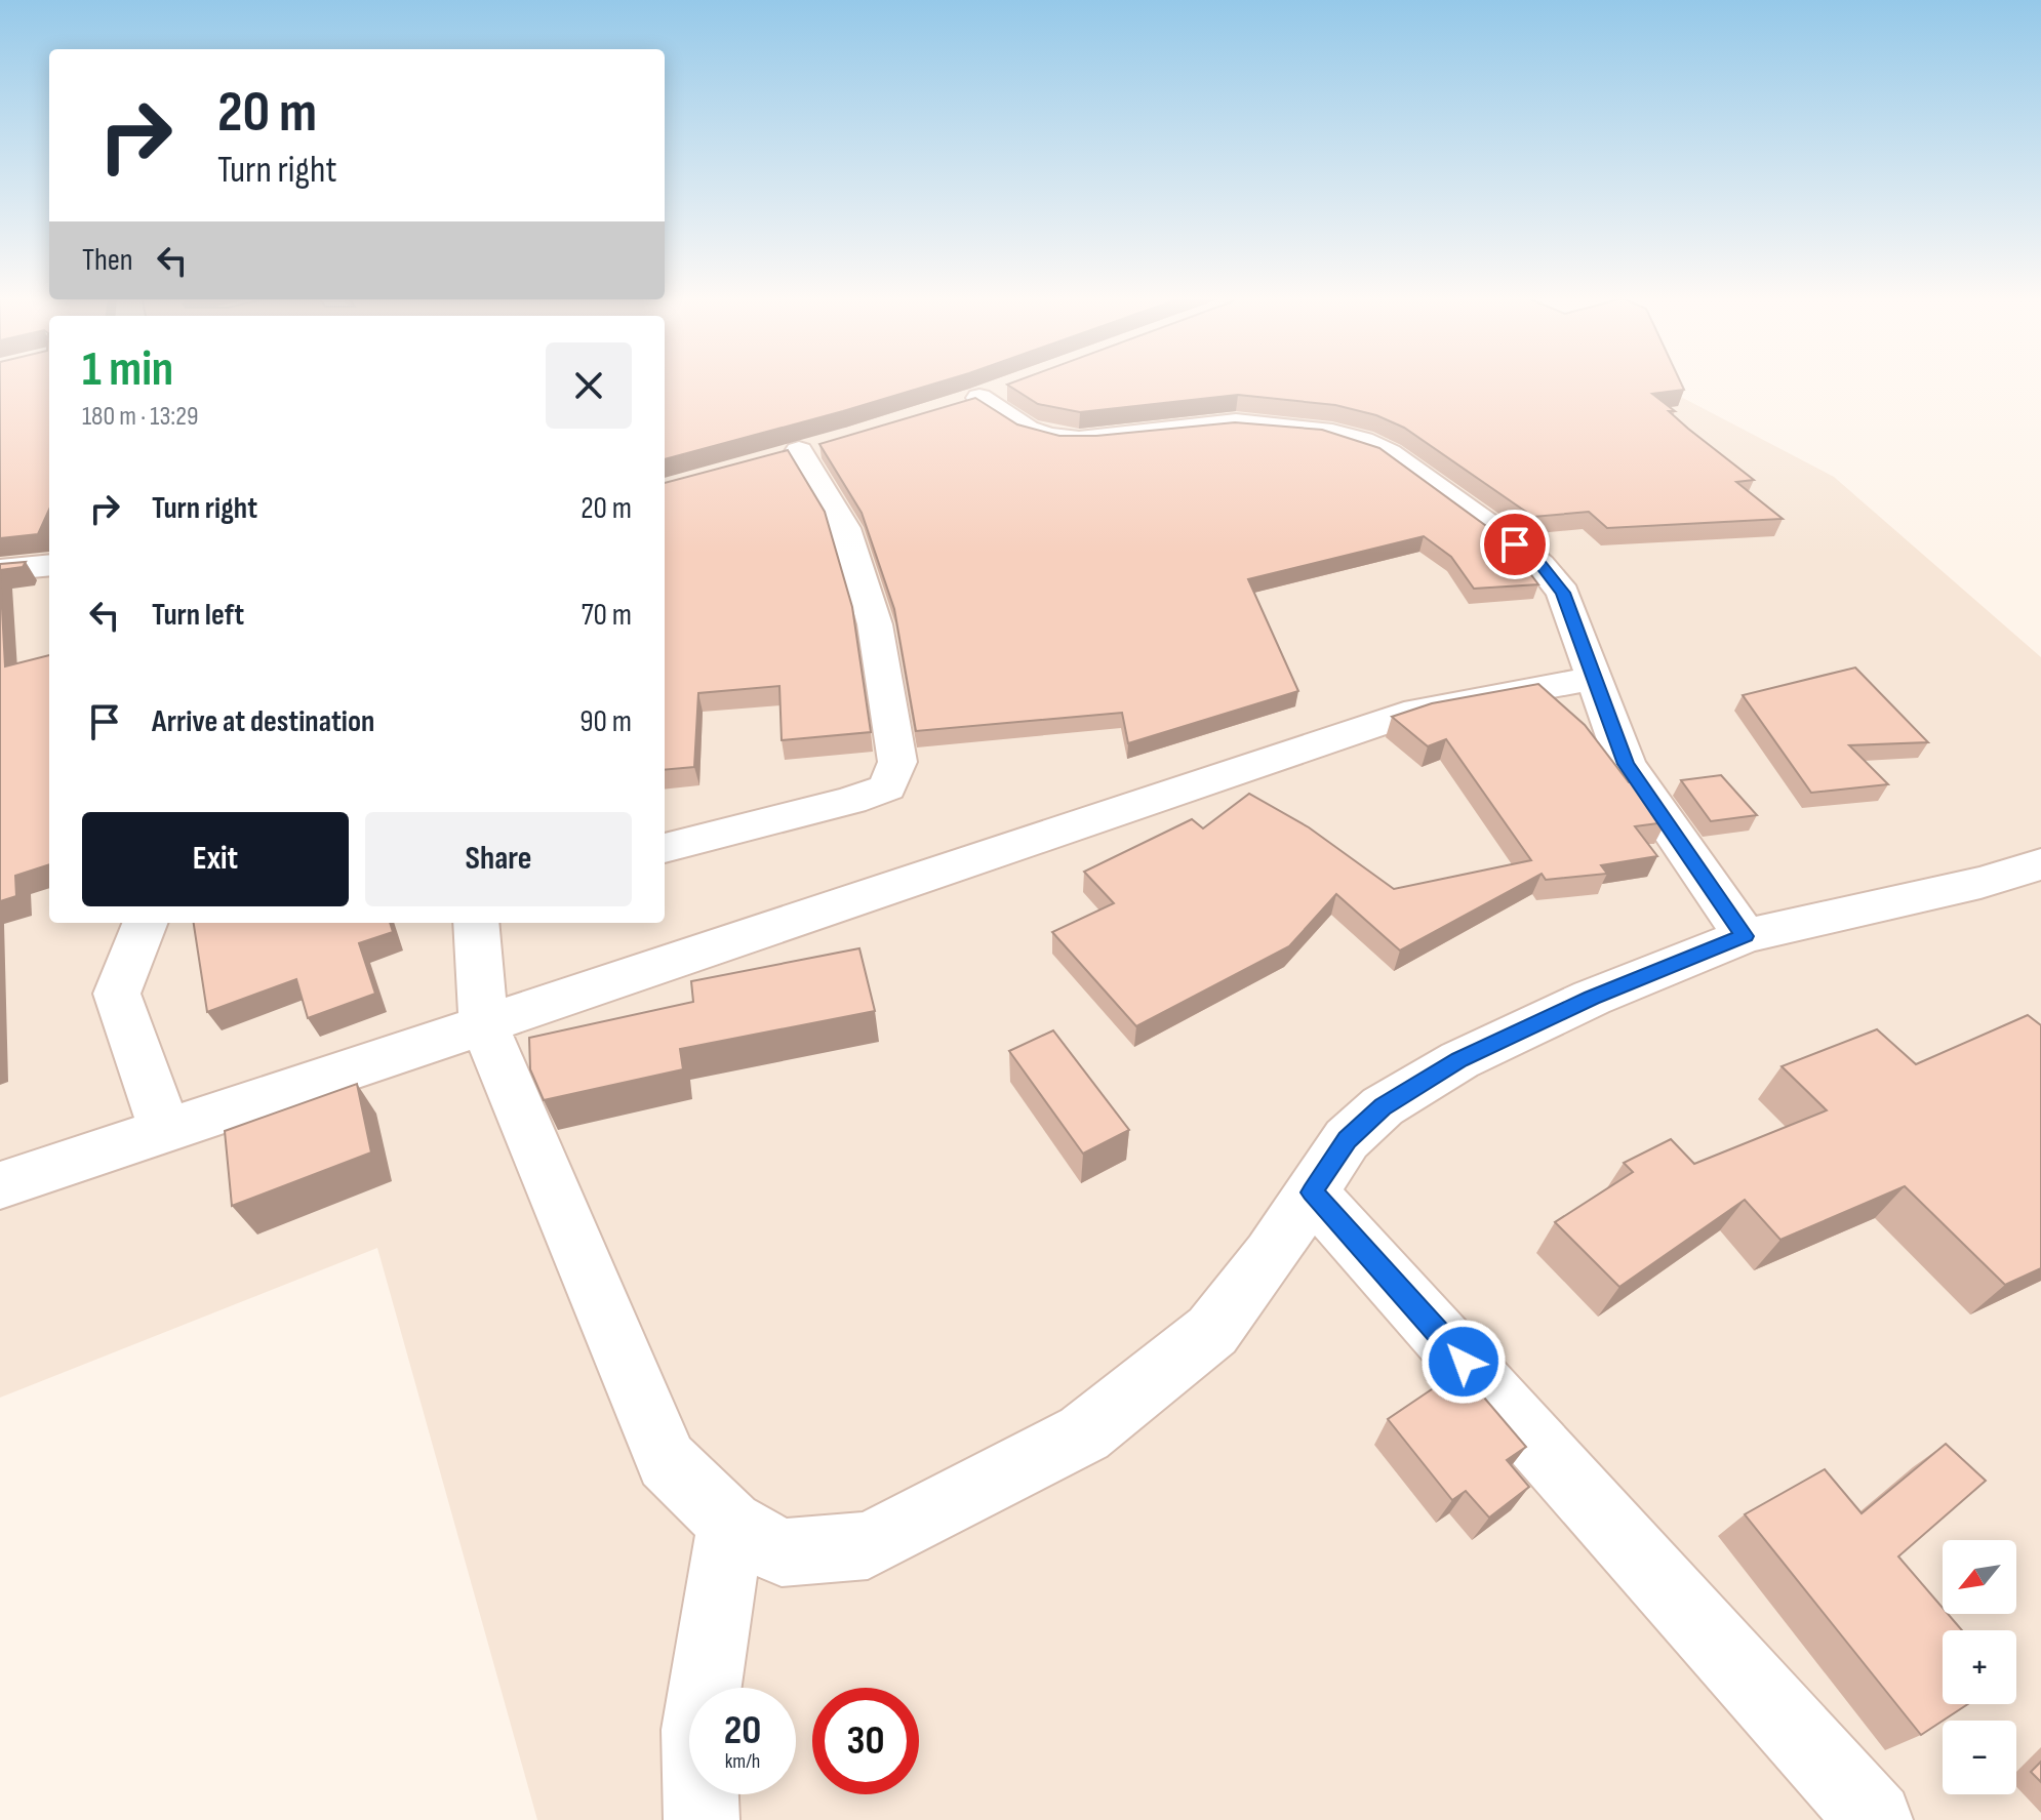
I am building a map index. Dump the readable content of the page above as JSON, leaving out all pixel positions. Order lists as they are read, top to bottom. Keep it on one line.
{"north":"bottom left","page":{"turn":["20 m","Turn right"],"then":"Then","heading":["1 min","180 m · 13:29"],"list":[{"name":"Turn right","value":"20 m"},{"name":"Turn left","value":"70 m"},{"name":"Arrive at destination","value":"90 m"}],"buttons":["Exit","Share"],"map_buttons":["+","−"],"speed":"20 km/h","limit":"30"}}
